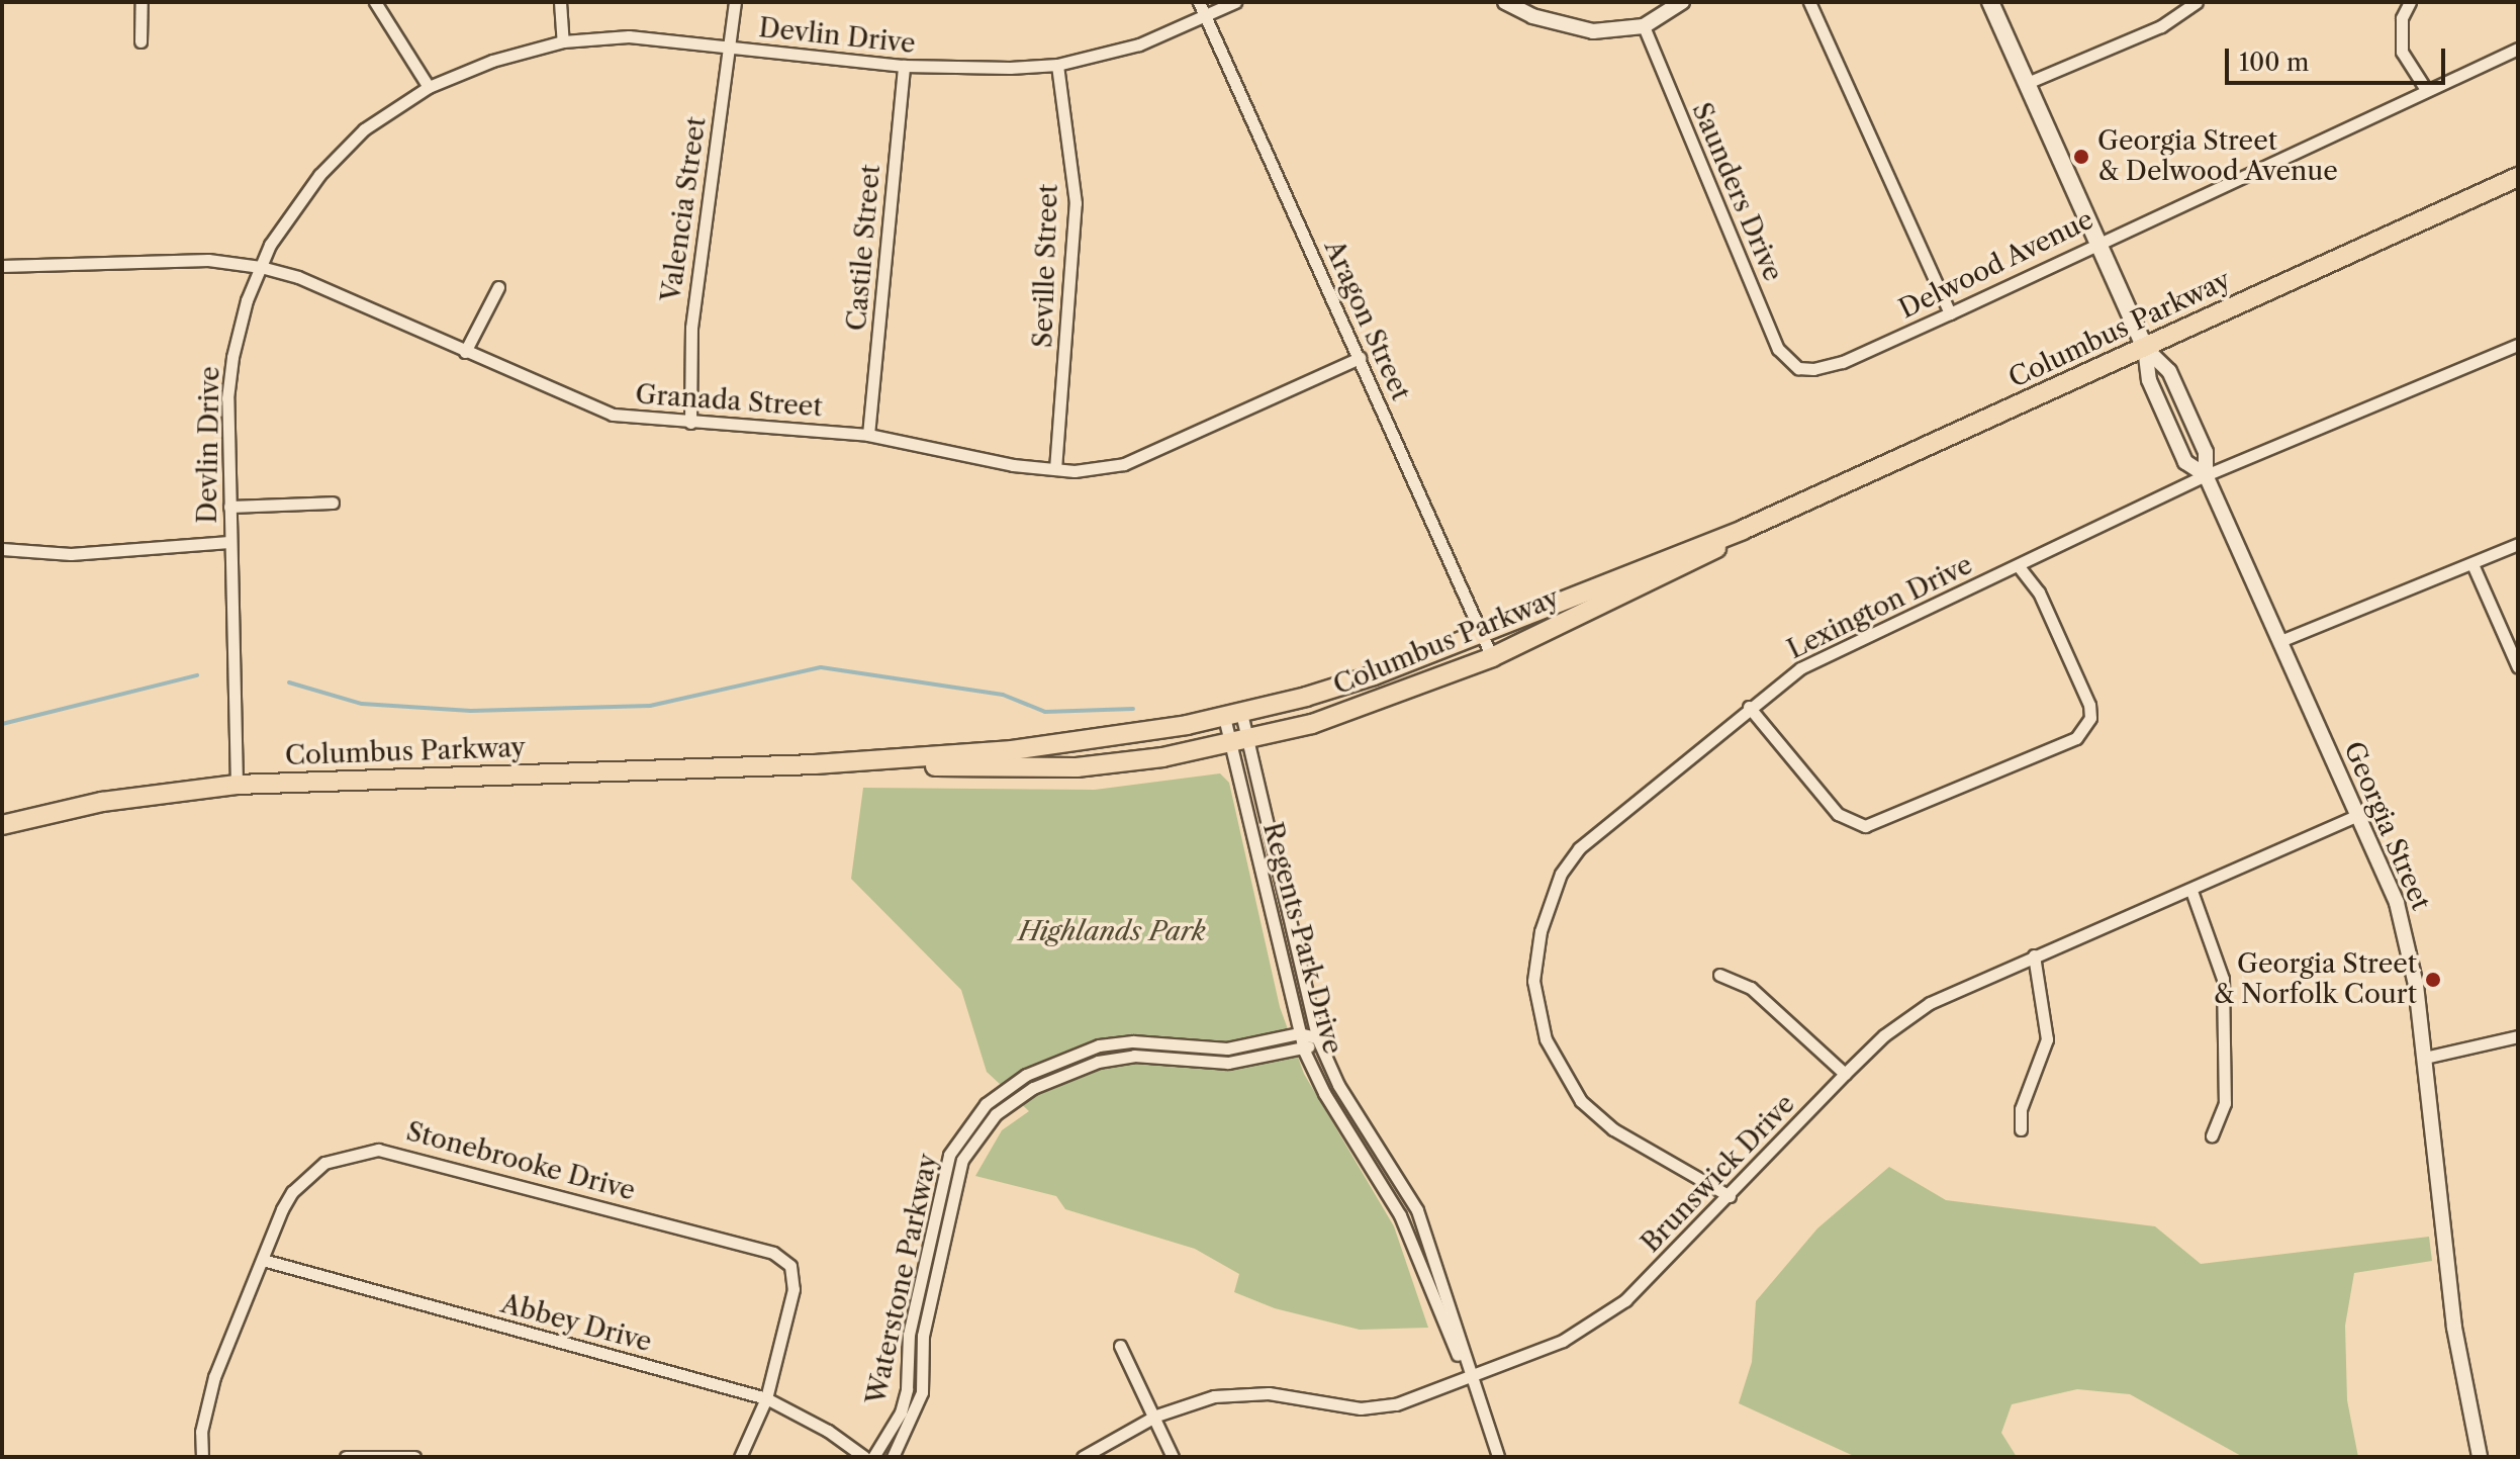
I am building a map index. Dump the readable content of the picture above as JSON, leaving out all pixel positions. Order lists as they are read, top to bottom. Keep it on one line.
{"streets":{"main road":["Columbus Parkway","Georgia Street"],"street":["Devlin Drive","Saunders Drive","Valencia Street","Castile Street","Delwood Avenue","Seville Street","Aragon Street","Granada Street","Lexington Drive","Regents Park Drive","Stonebrooke Drive","Brunswick Drive","Waterstone Parkway","Abbey Drive"]},"crossings":[["Devlin Drive","Valencia Street"],["Devlin Drive","Castile Street"],["Devlin Drive","Seville Street"],["Devlin Drive","Aragon Street"],["Devlin Drive","Columbus Parkway"],["Devlin Drive","Granada Street"],["Saunders Drive","Delwood Avenue"],["Valencia Street","Granada Street"],["Castile Street","Granada Street"],["Delwood Avenue","Georgia Street"],["Seville Street","Granada Street"],["Aragon Street","Columbus Parkway"],["Aragon Street","Granada Street"],["Columbus Parkway","Georgia Street"],["Columbus Parkway","Regents Park Drive"],["Lexington Drive","Georgia Street"],["Lexington Drive","Brunswick Drive"],["Georgia Street","Brunswick Drive"],["Regents Park Drive","Brunswick Drive"],["Regents Park Drive","Waterstone Parkway"],["Stonebrooke Drive","Abbey Drive"]],"parks":["Highlands Park"],"places":["Georgia Street & Delwood Avenue","Georgia Street & Norfolk Court"],"scale_bar":"100 m"}
